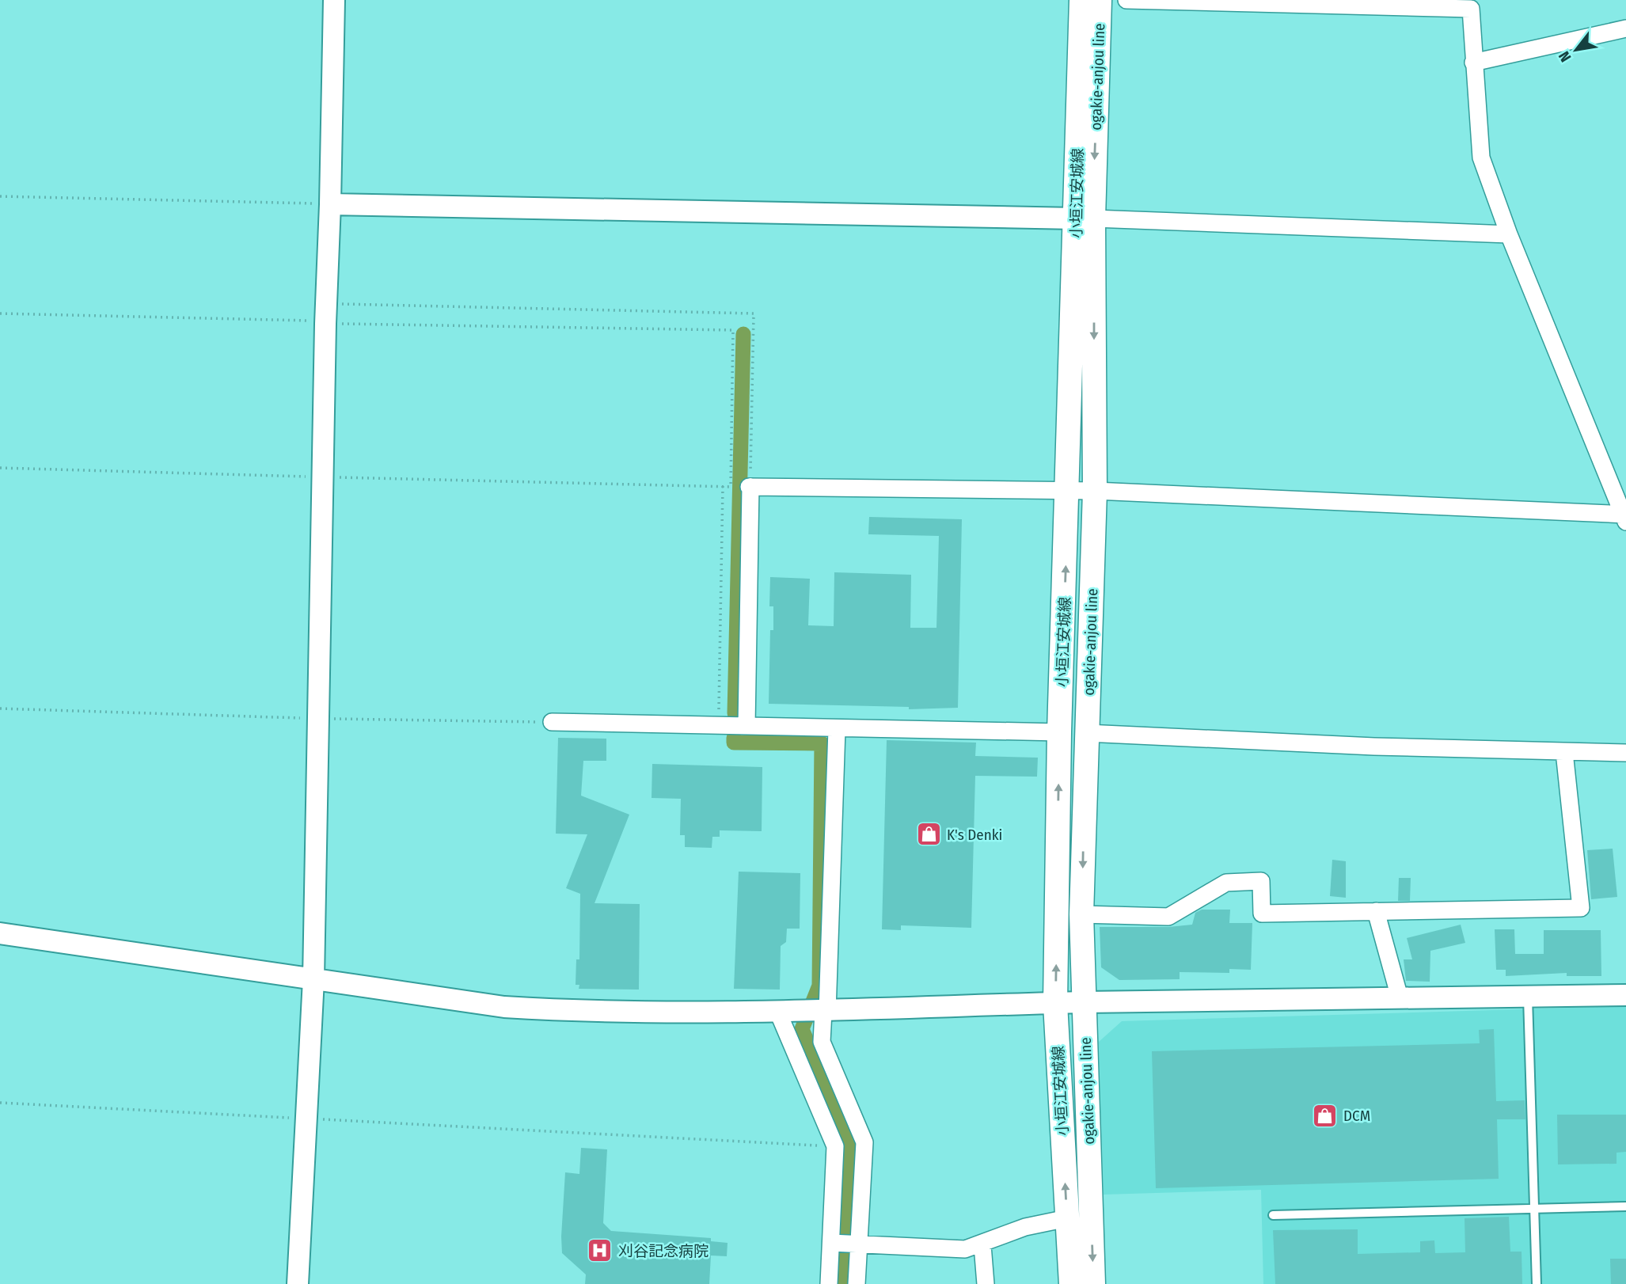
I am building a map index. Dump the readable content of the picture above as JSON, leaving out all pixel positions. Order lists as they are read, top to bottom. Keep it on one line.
{"streets":{"main road":["ogakie-anjou line","小垣江安城線"]},"crossings":[["ogakie-anjou line","小垣江安城線"]],"one_way":["ogakie-anjou line","小垣江安城線"],"places":{"shop":["K's Denki","DCM"],"hospital":["刈谷記念病院"]},"north":"bottom left"}
